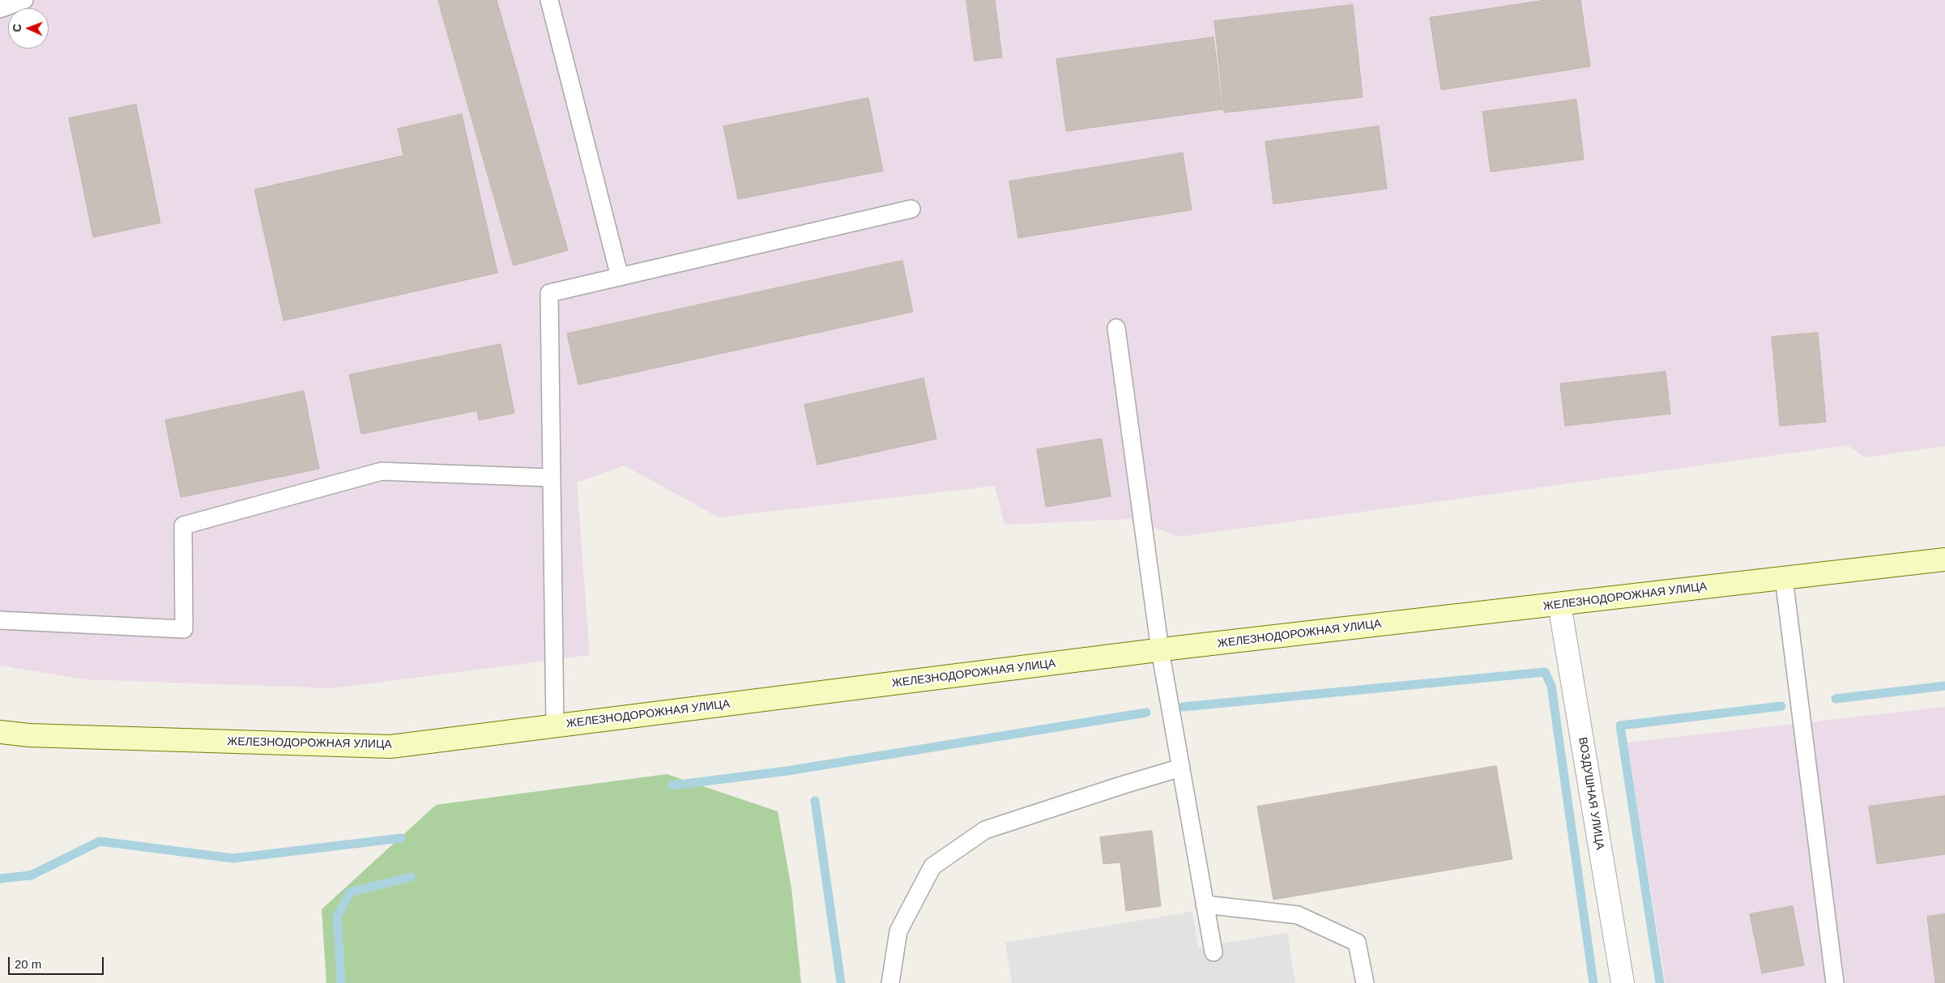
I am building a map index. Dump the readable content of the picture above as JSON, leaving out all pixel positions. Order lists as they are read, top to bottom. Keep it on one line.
{"streets":{"main road":["ЖЕЛЕЗНОДОРОЖНАЯ УЛИЦА"],"street":["ВОЗДУШНАЯ УЛИЦА"]},"crossings":[["ЖЕЛЕЗНОДОРОЖНАЯ УЛИЦА","ВОЗДУШНАЯ УЛИЦА"]],"scale_bar":"20 m","north":"left"}
